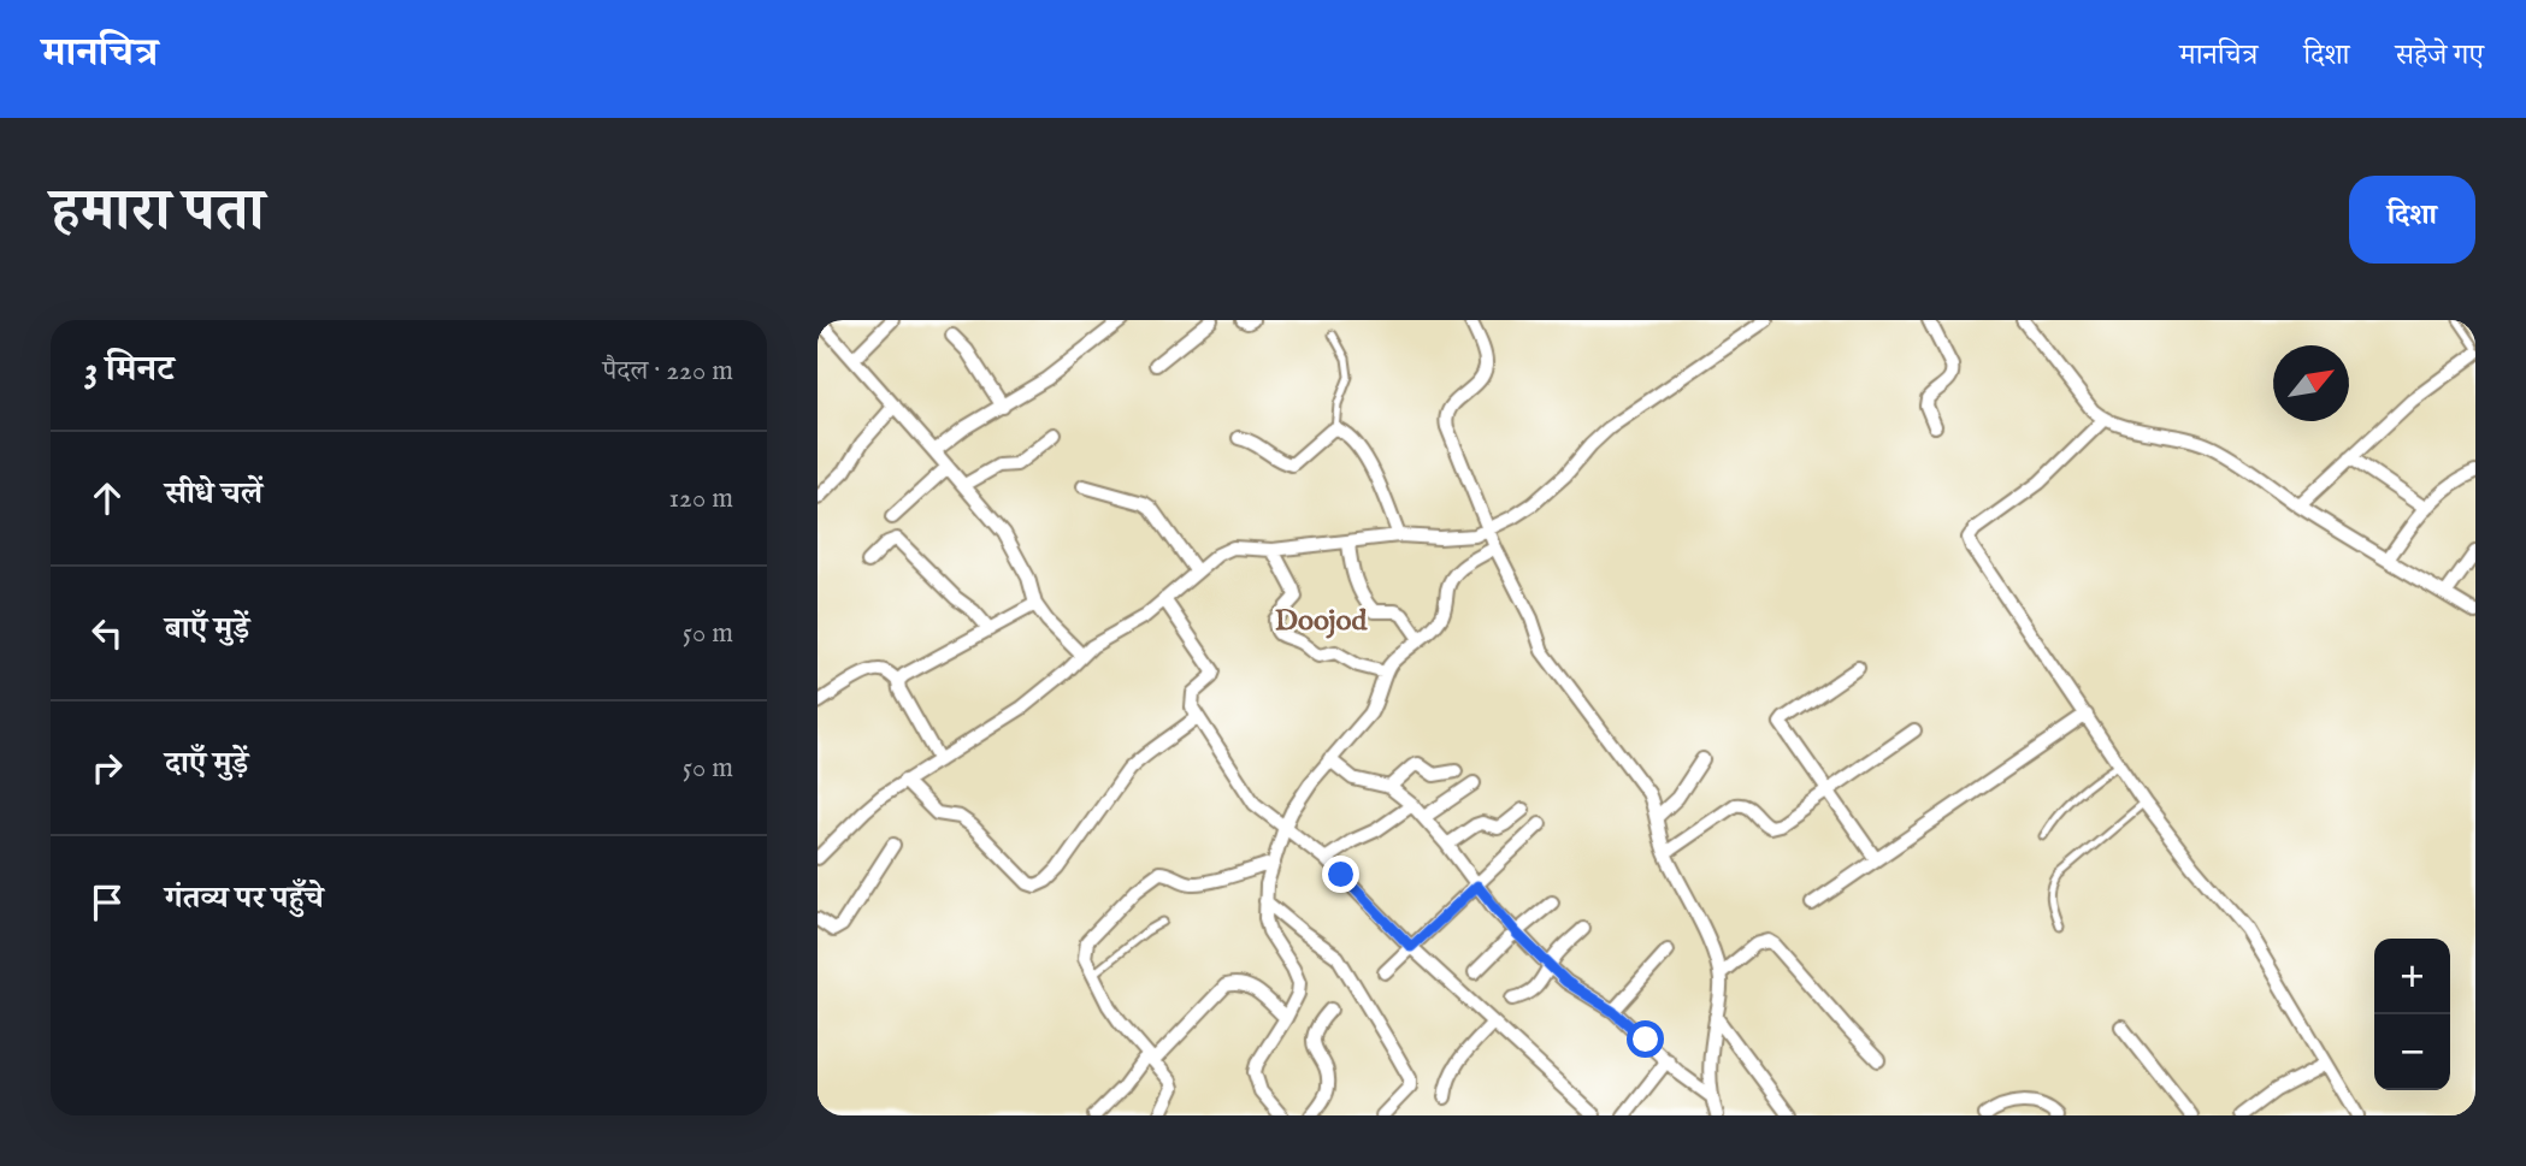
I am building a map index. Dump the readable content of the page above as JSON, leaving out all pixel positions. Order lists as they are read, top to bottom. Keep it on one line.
{"districts":["Doojod"],"north":"top right","page":{"header":"मानचित्र","nav":["मानचित्र","दिशा","सहेजे गए"],"title":"हमारा पता","buttons":"दिशा","heading":["3 मिनट","पैदल · 220 m"],"list":[["सीधे चलें","120 m"],["बाएँ मुड़ें","50 m"],["दाएँ मुड़ें","50 m"],"गंतव्य पर पहुँचे"],"map_buttons":["+","−"]}}
